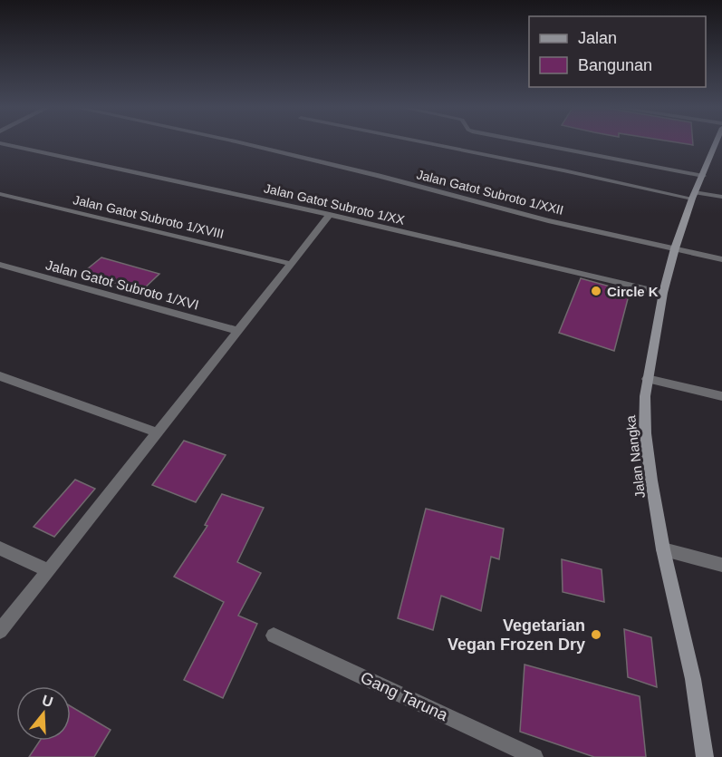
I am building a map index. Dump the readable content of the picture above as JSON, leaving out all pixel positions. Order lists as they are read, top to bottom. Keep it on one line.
{"streets":{"main road":["Jalan Nangka"],"street":["Jalan Gatot Subroto 1/XXII","Jalan Gatot Subroto 1/XX","Jalan Gatot Subroto 1/XVIII","Jalan Gatot Subroto 1/XVI","Gang Taruna"]},"crossings":[["Jalan Gatot Subroto 1/XXII","Jalan Nangka"],["Jalan Gatot Subroto 1/XX","Jalan Nangka"]],"places":["Circle K","Vegetarian Vegan Frozen Dry"],"legend":["Jalan","Bangunan"],"north":"top"}
